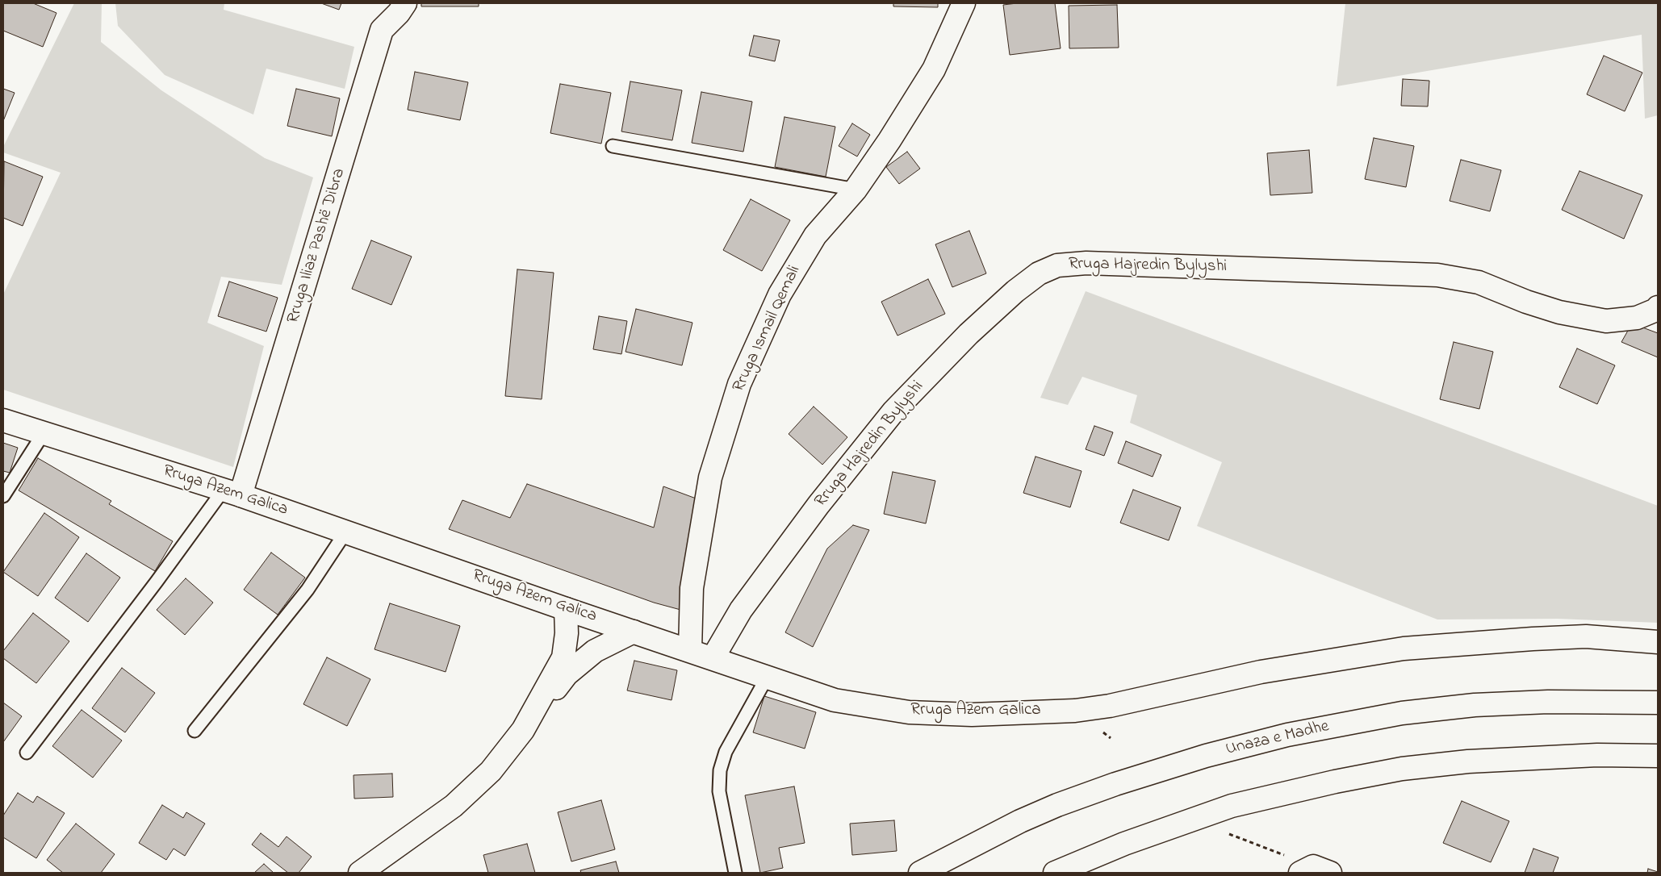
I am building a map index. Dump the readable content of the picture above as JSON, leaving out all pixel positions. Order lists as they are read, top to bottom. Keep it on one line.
{"streets":{"main road":["Rruga Iliaz Pashë Dibra","Rruga Hajredin Bylyshi","Rruga Ismail Qemali","Rruga Azem Galica","Unaza e Madhe"]},"crossings":[["Rruga Iliaz Pashë Dibra","Rruga Azem Galica"],["Rruga Hajredin Bylyshi","Rruga Azem Galica"],["Rruga Ismail Qemali","Rruga Azem Galica"]]}
